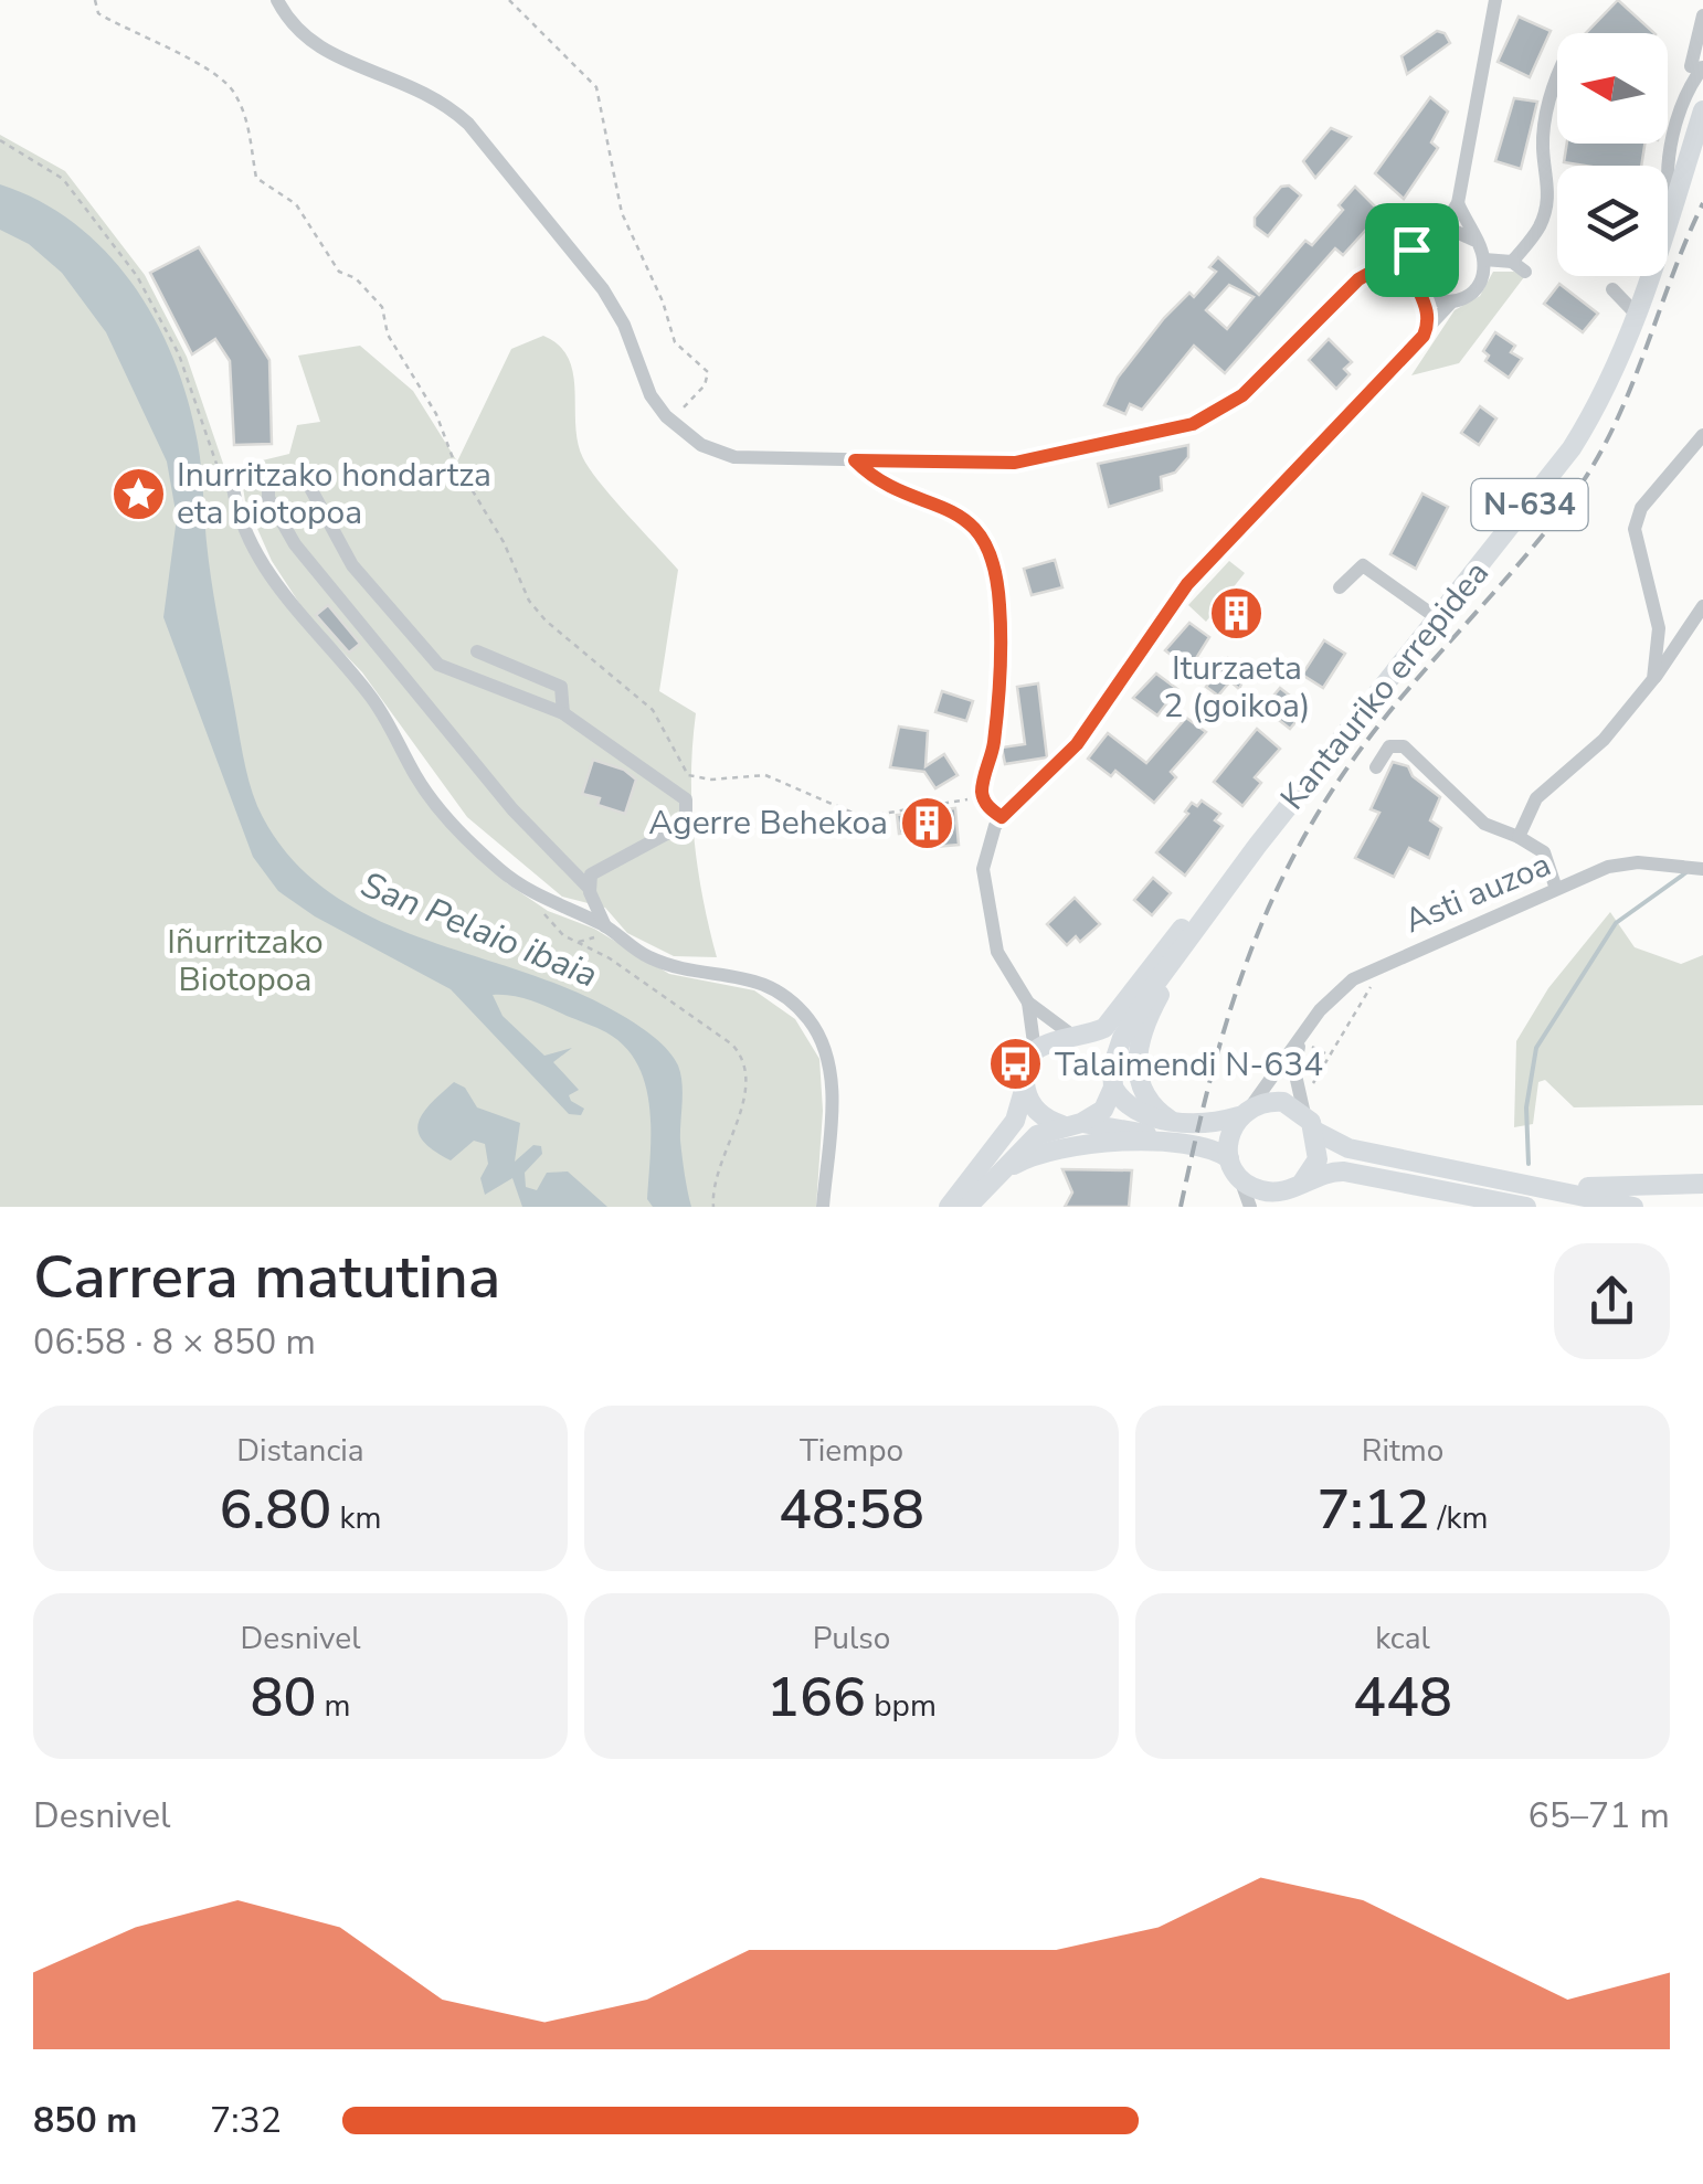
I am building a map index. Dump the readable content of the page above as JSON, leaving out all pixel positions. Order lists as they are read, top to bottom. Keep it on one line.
{"streets":{"highway":["N-634","Kantauriko errepidea"],"street":["Asti auzoa"]},"crossings":[["N-634","Kantauriko errepidea"]],"water":["San Pelaio ibaia"],"parks":["Iñurritzako Biotopoa"],"places":{"place":["Inurritzako hondartza eta biotopoa"],"building":["Iturzaeta 2 (goikoa)","Agerre Behekoa"],"bus stop":["Talaimendi N-634"]},"north":"left","page":{"heading":["Carrera matutina","06:58 · 8 × 850 m"],"stats":[["Distancia","6.80 km"],["Tiempo","48:58"],["Ritmo","7:12 /km"],["Desnivel","80 m"],["Pulso","166 bpm"],["kcal","448"]],"chart":["Desnivel","65–71 m"],"list":[{"name":"850 m","note":"7:32"}]}}
